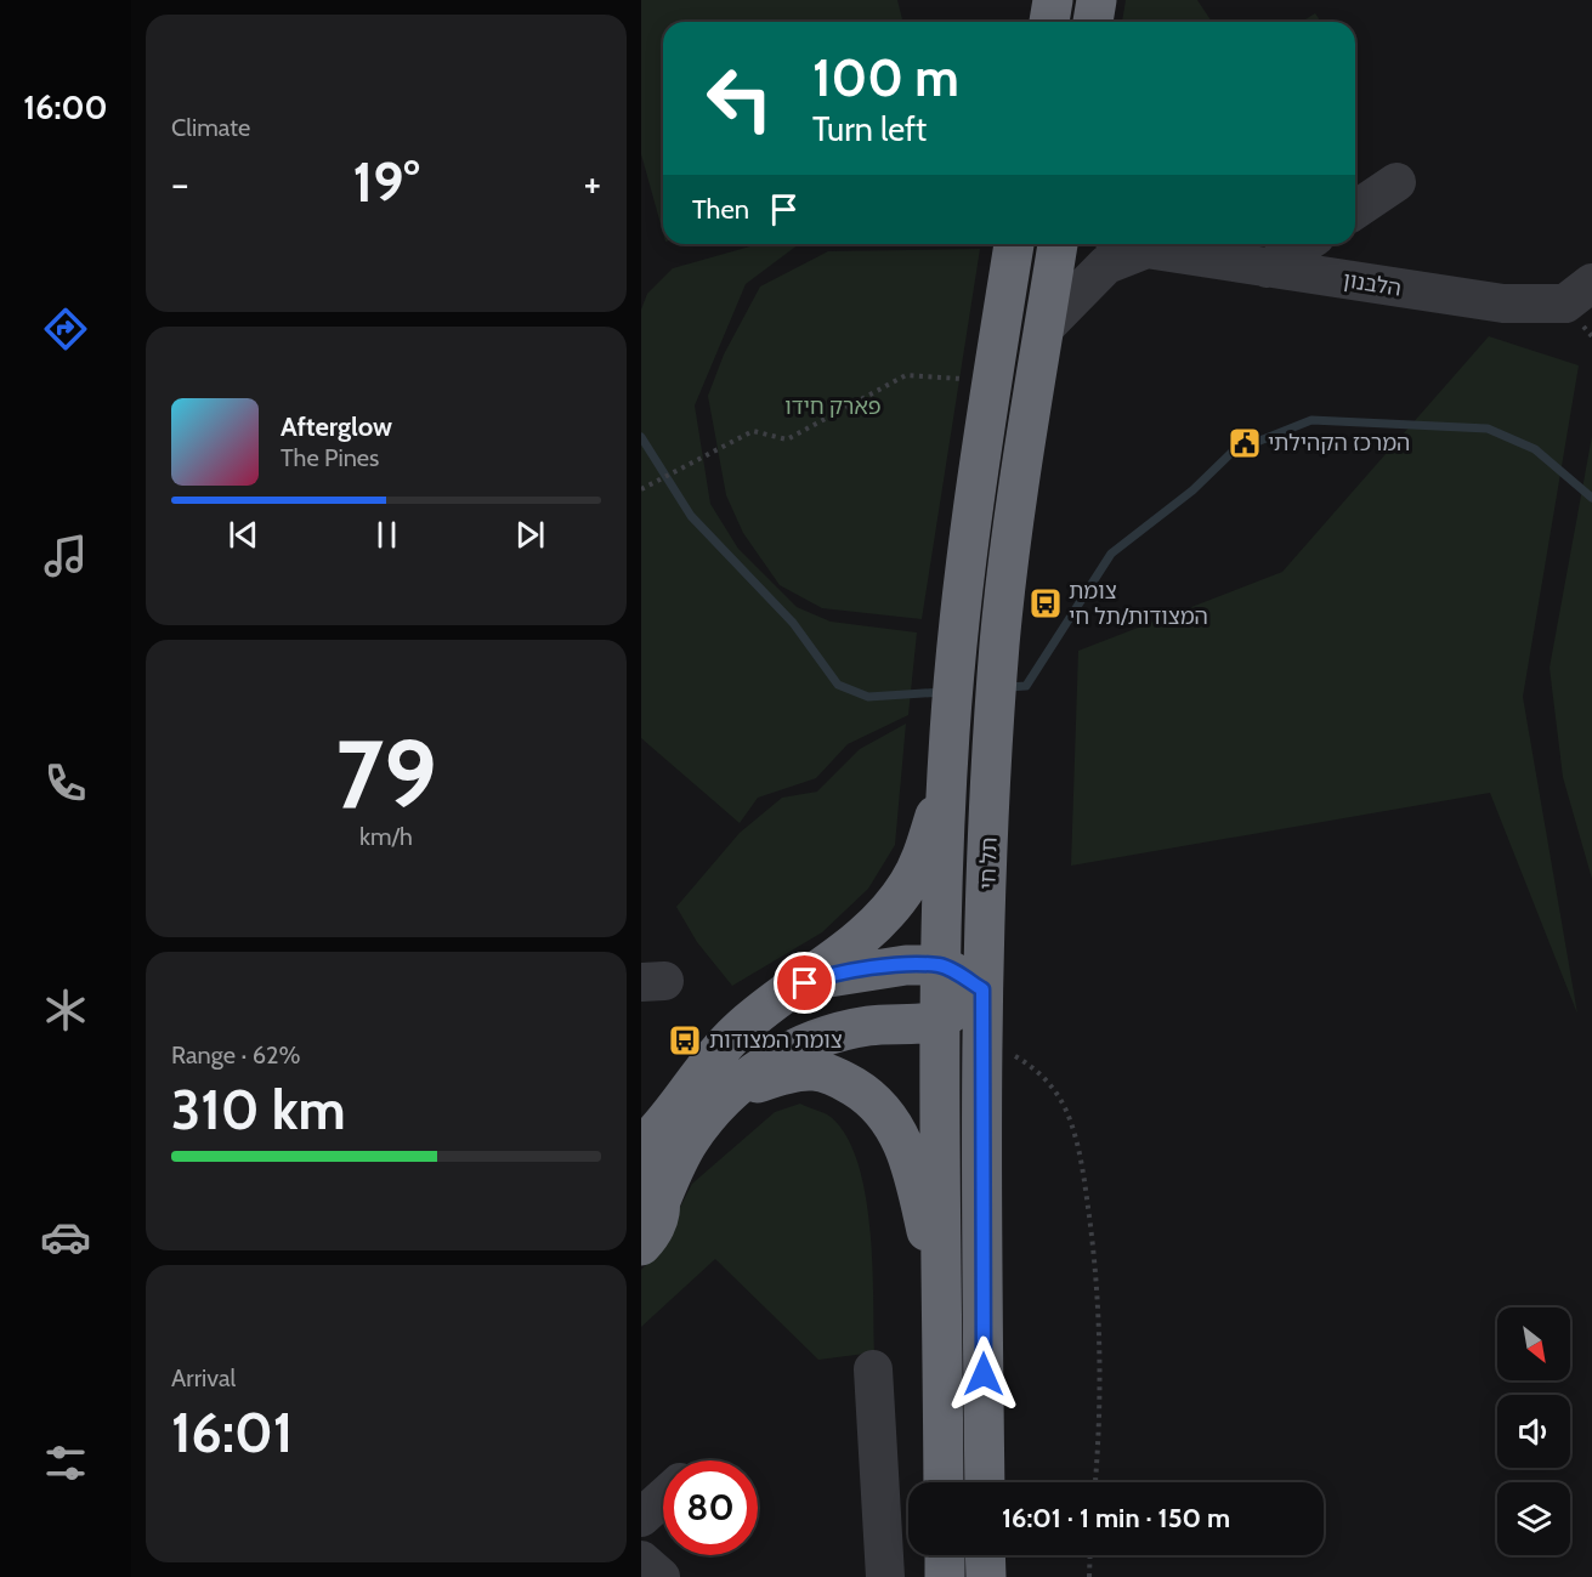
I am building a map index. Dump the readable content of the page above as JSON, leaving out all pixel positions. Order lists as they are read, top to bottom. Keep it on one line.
{"streets":{"highway":["תל חי"],"street":["הלבנון"]},"crossings":[["הלבנון","תל חי"]],"parks":["פארק חידו"],"places":{"public building":["המרכז הקהילתי"],"bus stop":["צומת המצודות/תל חי","צומת המצודות"]},"north":"bottom right","page":{"tabs":"16:00","tile":["Climate",["79","km/h"],["Range · 62%","310 km"],["Arrival","16:01"]],"turn":["100 m","Turn left"],"heat":["−","19°","+"],"then":"Then","song":["Afterglow","The Pines"],"limit":"80","trip":"16:01 · 1 min · 150 m"}}
